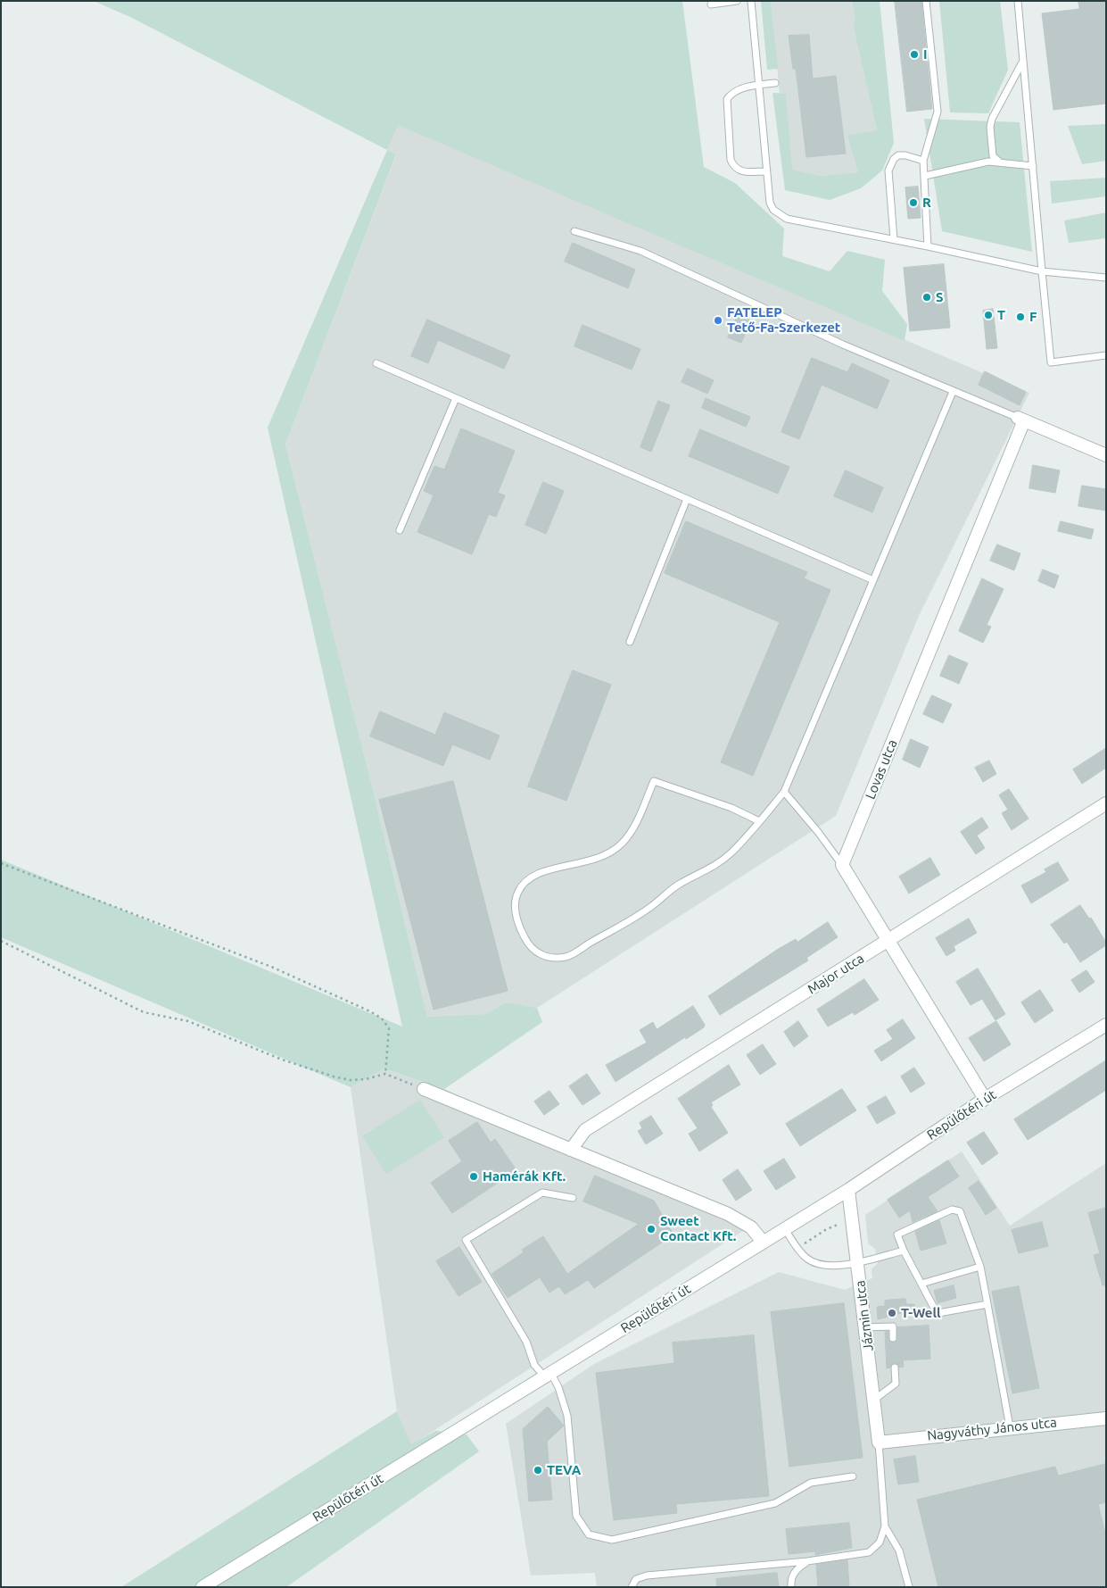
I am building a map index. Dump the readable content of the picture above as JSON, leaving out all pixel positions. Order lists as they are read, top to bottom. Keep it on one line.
{"streets":{"street":["Lovas utca","Major utca","Repülőtéri út","Jázmin utca","Nagyváthy János utca"]},"crossings":[["Repülőtéri út","Jázmin utca"],["Jázmin utca","Nagyváthy János utca"]],"places":["I","R","S","T","F","FATELEP Tető-Fa-Szerkezet","Hamérák Kft.","Sweet Contact Kft.","T-Well","TEVA"]}
